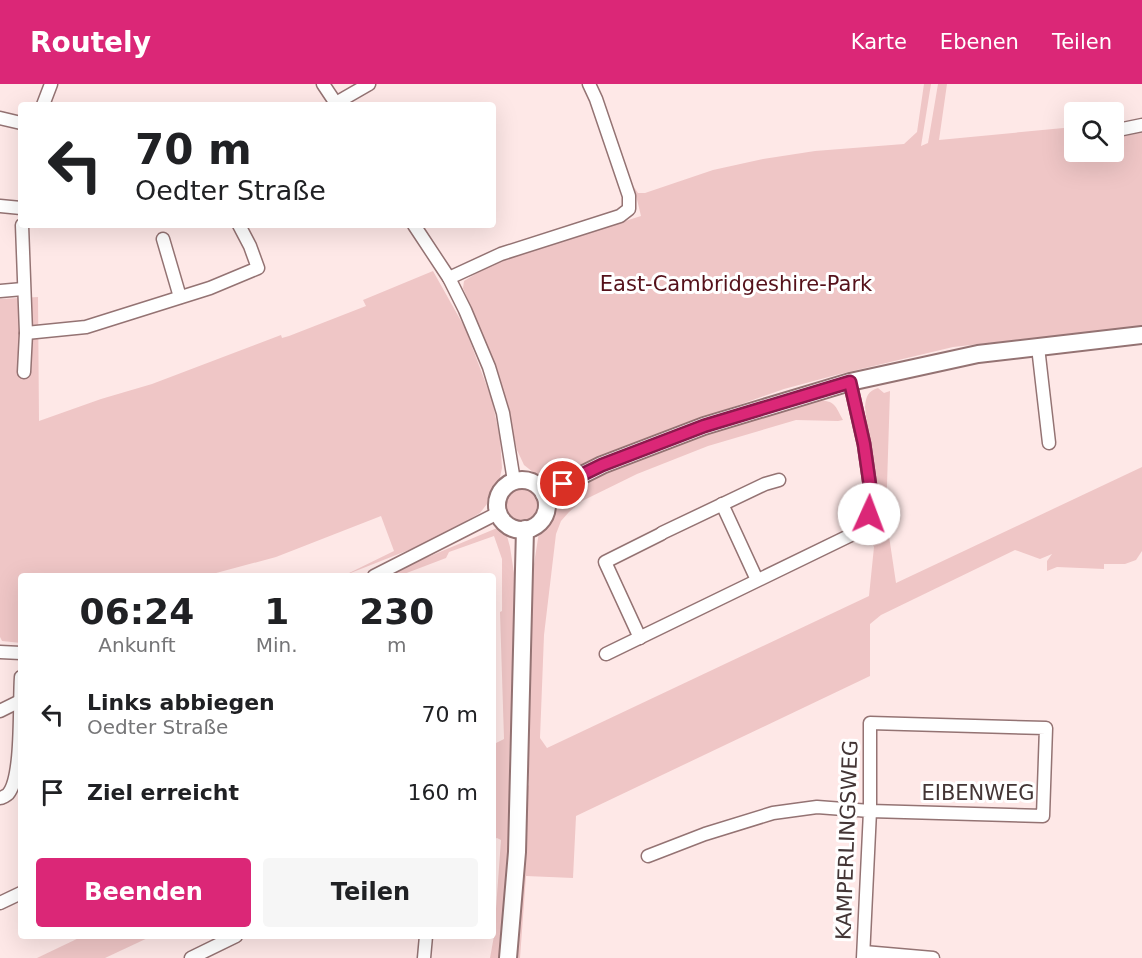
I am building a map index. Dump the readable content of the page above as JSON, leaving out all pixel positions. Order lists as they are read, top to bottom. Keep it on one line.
{"streets":{"street":["EIBENWEG","KAMPERLINGSWEG"]},"crossings":[["EIBENWEG","KAMPERLINGSWEG"]],"parks":["East-Cambridgeshire-Park"],"page":{"header":"Routely","nav":["Karte","Ebenen","Teilen"],"turn":["70 m","Oedter Straße"],"eta":["06:24","Ankunft","1","Min.","230","m"],"list":[{"name":"Links abbiegen","note":"Oedter Straße","value":"70 m"},{"name":"Ziel erreicht","value":"160 m"}],"buttons":["Beenden","Teilen"]}}
